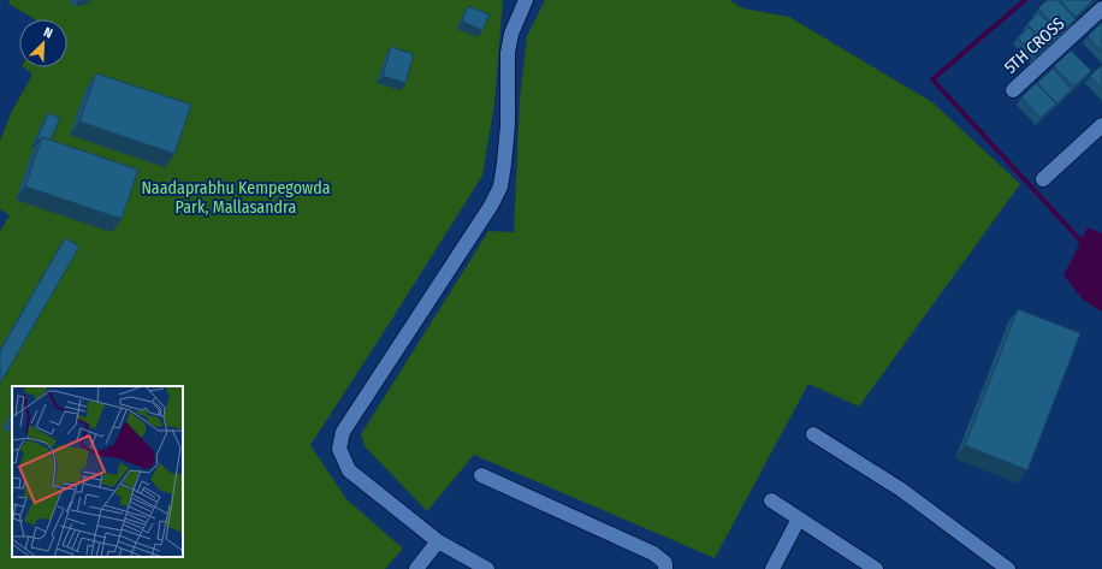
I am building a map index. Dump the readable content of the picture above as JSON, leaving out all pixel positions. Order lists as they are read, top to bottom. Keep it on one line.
{"streets":{"street":["5TH CROSS"]},"parks":["Naadaprabhu Kempegowda Park, Mallasandra"],"north":"top right"}
